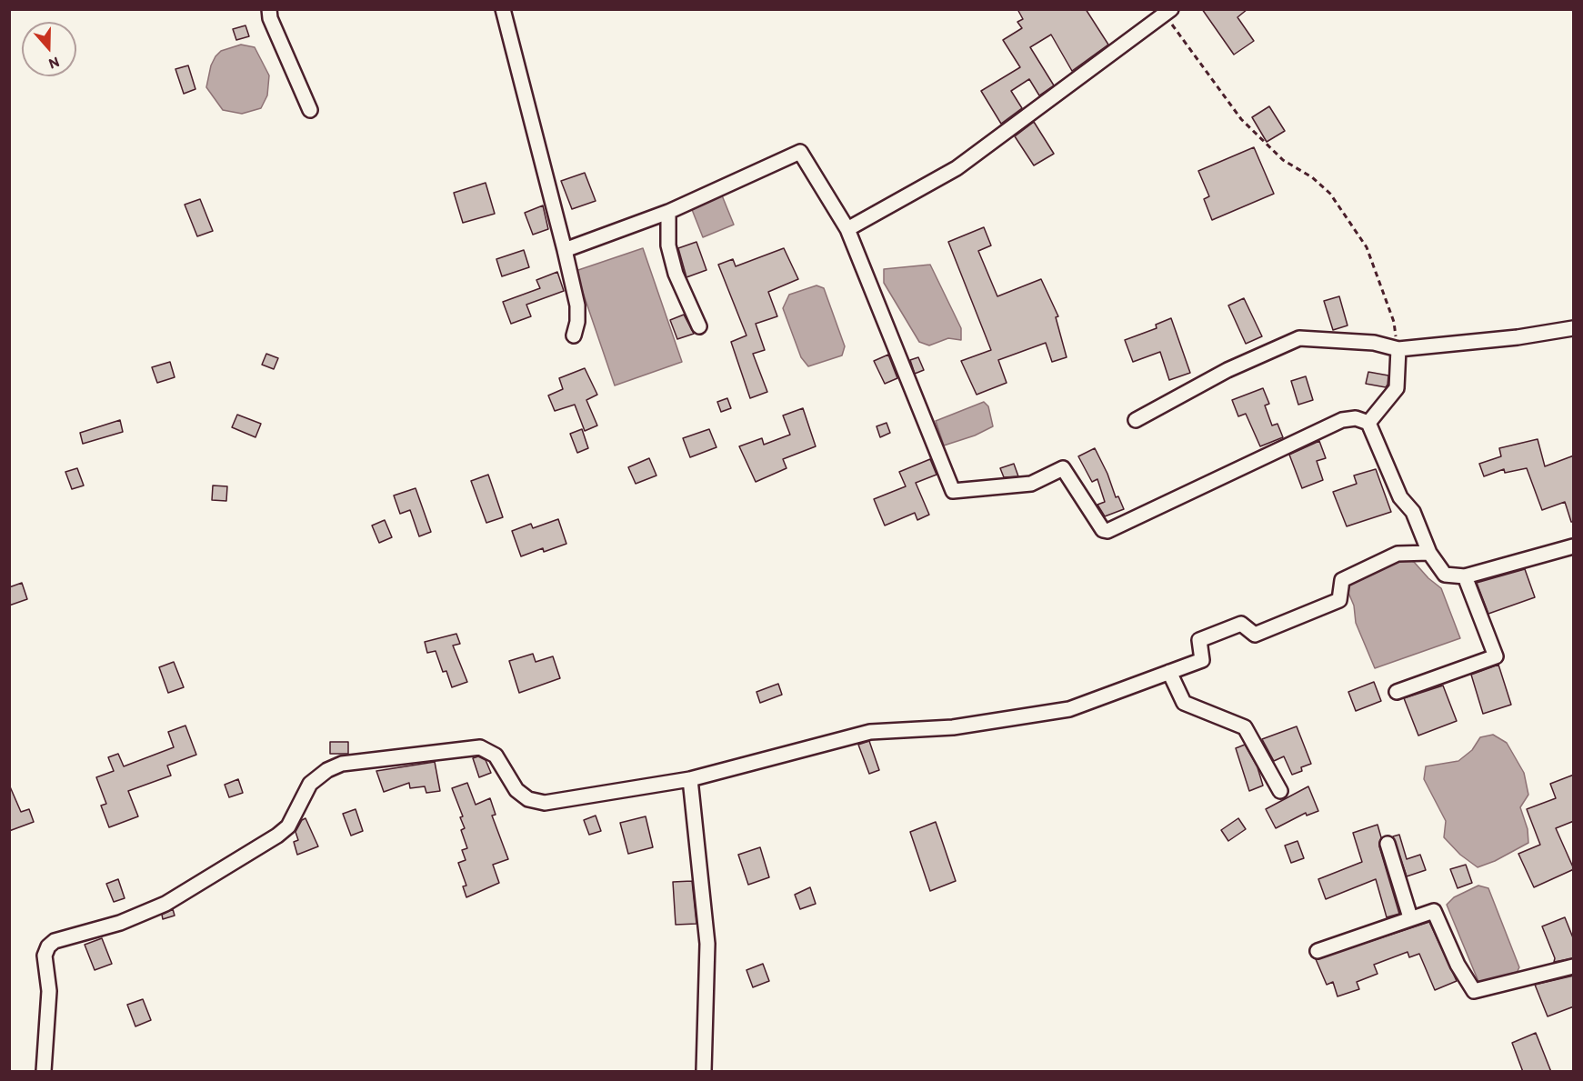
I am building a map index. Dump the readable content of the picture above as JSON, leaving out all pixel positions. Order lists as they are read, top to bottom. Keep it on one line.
{"north":"bottom"}
